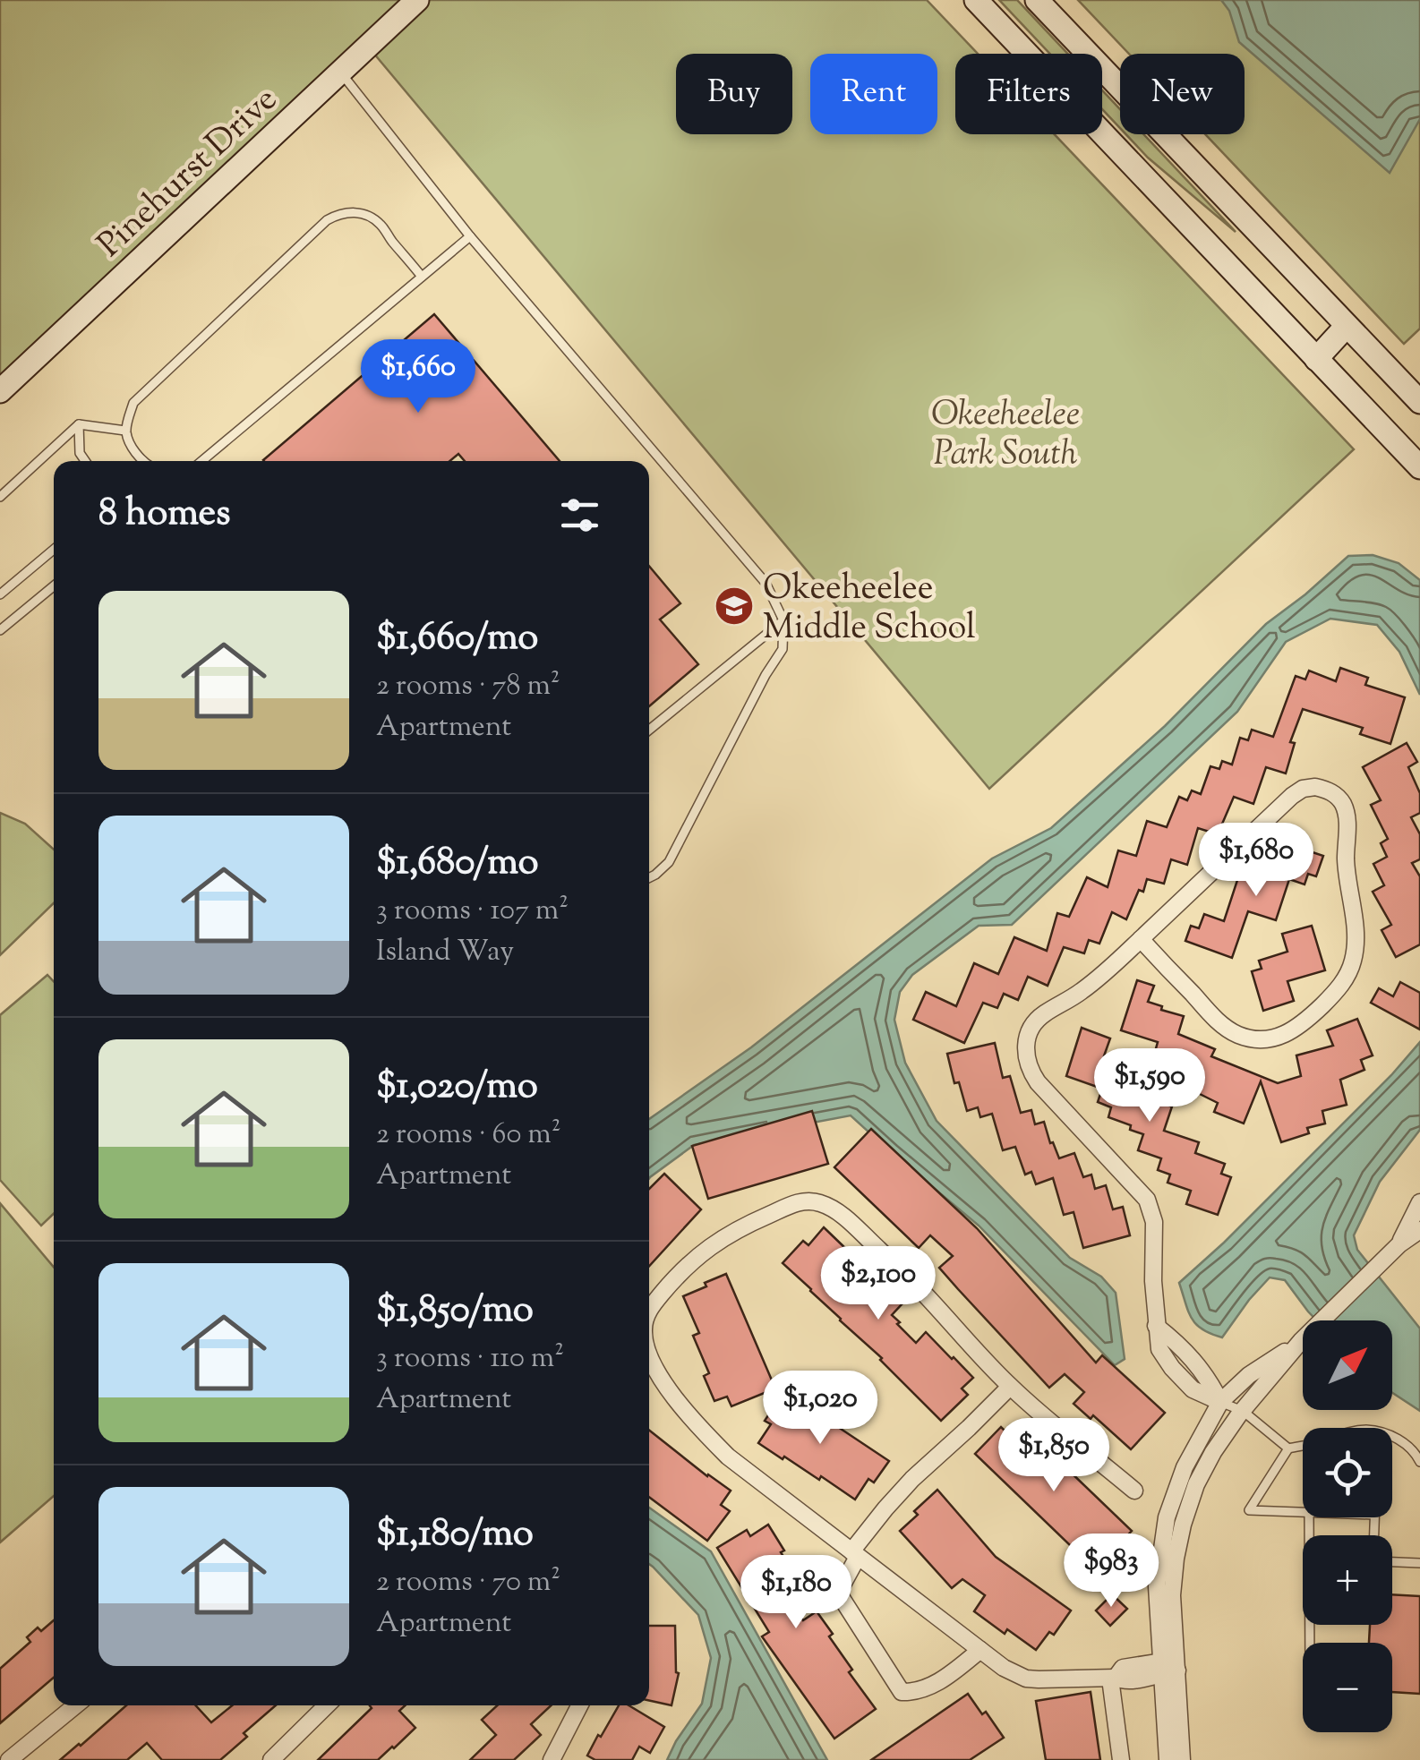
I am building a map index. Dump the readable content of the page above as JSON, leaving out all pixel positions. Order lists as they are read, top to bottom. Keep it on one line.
{"streets":{"main road":["Pinehurst Drive"]},"parks":["Okeeheelee Park South"],"places":{"school or university":["Okeeheelee Middle School"]},"north":"top right","page":{"chip":["Buy","Rent","Filters","New"],"price":["$1,660","$1,680","$1,590","$2,100","$1,020","$1,850","$983","$1,180"],"heading":"8 homes","list":[{"name":"$1,660/mo","note":"2 rooms · 78 m² · Apartment"},{"name":"$1,680/mo","note":"3 rooms · 107 m² · Island Way"},{"name":"$1,020/mo","note":"2 rooms · 60 m² · Apartment"},{"name":"$1,850/mo","note":"3 rooms · 110 m² · Apartment"},{"name":"$1,180/mo","note":"2 rooms · 70 m² · Apartment"}],"map_buttons":["+","−"]}}
